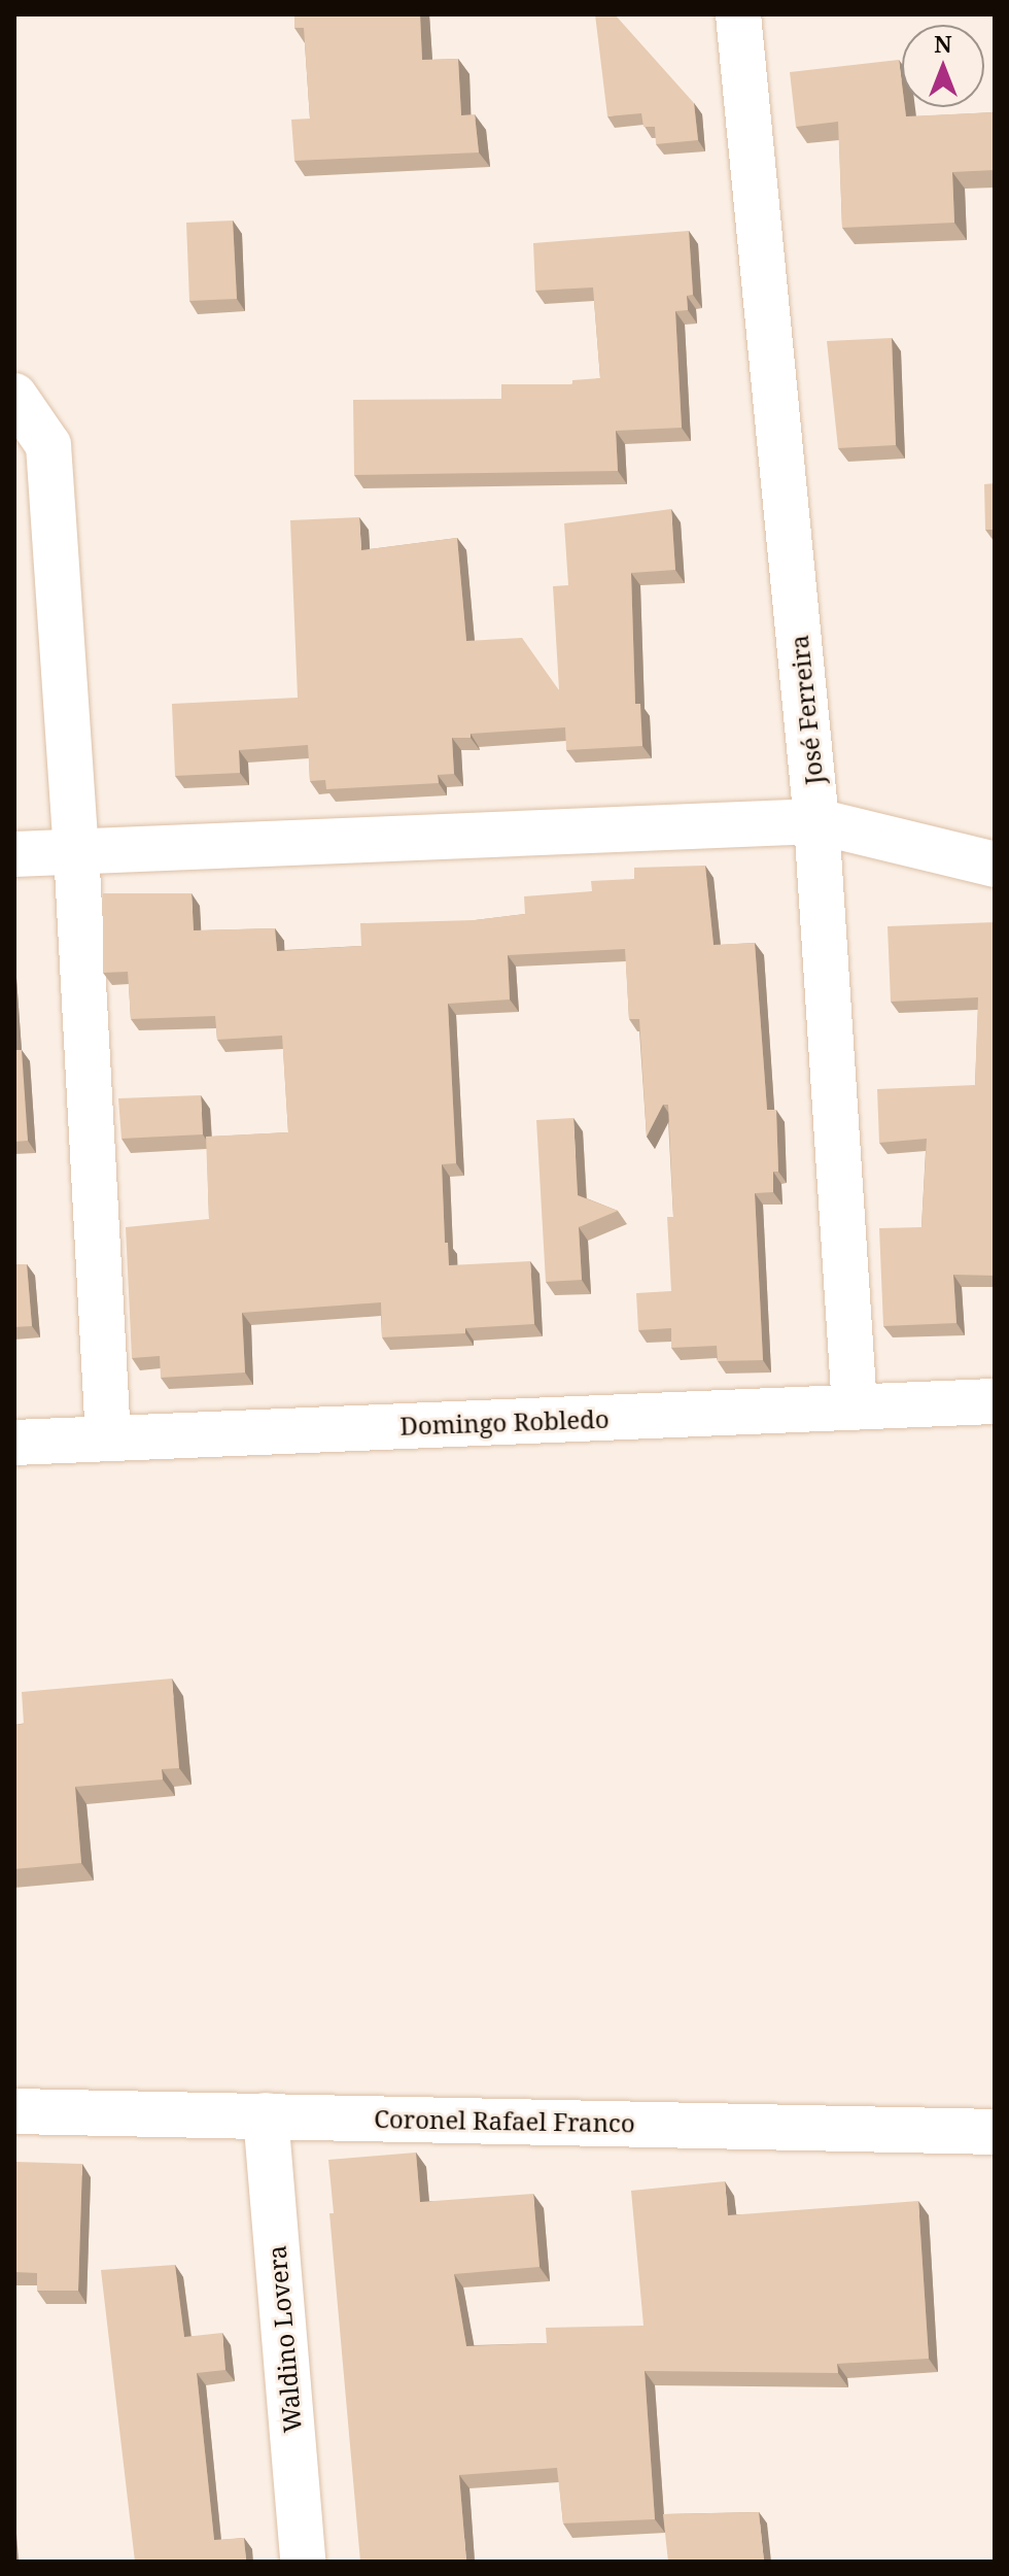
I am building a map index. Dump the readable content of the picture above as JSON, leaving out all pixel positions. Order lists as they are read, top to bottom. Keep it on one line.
{"streets":{"street":["José Ferreira","Domingo Robledo","Coronel Rafael Franco","Waldino Lovera"]},"crossings":[["José Ferreira","Domingo Robledo"],["Coronel Rafael Franco","Waldino Lovera"]],"north":"top"}
